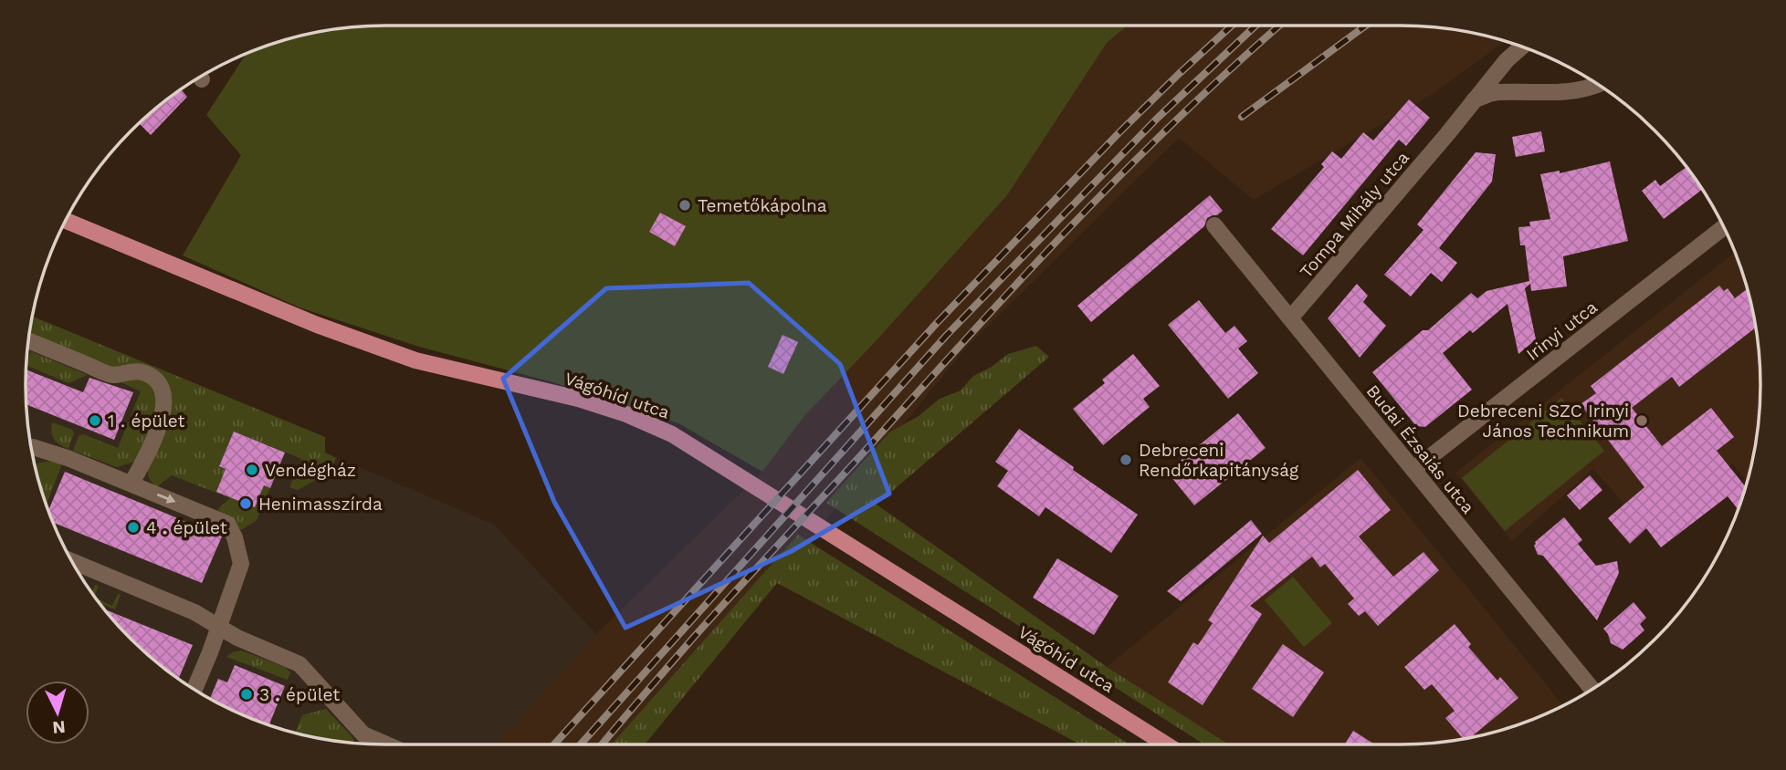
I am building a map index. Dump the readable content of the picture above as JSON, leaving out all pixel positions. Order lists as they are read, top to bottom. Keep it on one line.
{"streets":{"main road":["Vágóhíd utca"],"street":["Tompa Mihály utca","Irinyi utca","Budai Ézsaiás utca"]},"crossings":[["Tompa Mihály utca","Budai Ézsaiás utca"],["Irinyi utca","Budai Ézsaiás utca"]],"places":["Temetőkápolna","1 . épület","Debreceni SZC Irinyi János Technikum","Debreceni Rendőrkapitányság","Vendégház","Henimasszírda","4 . épület","3 . épület"],"north":"bottom"}
